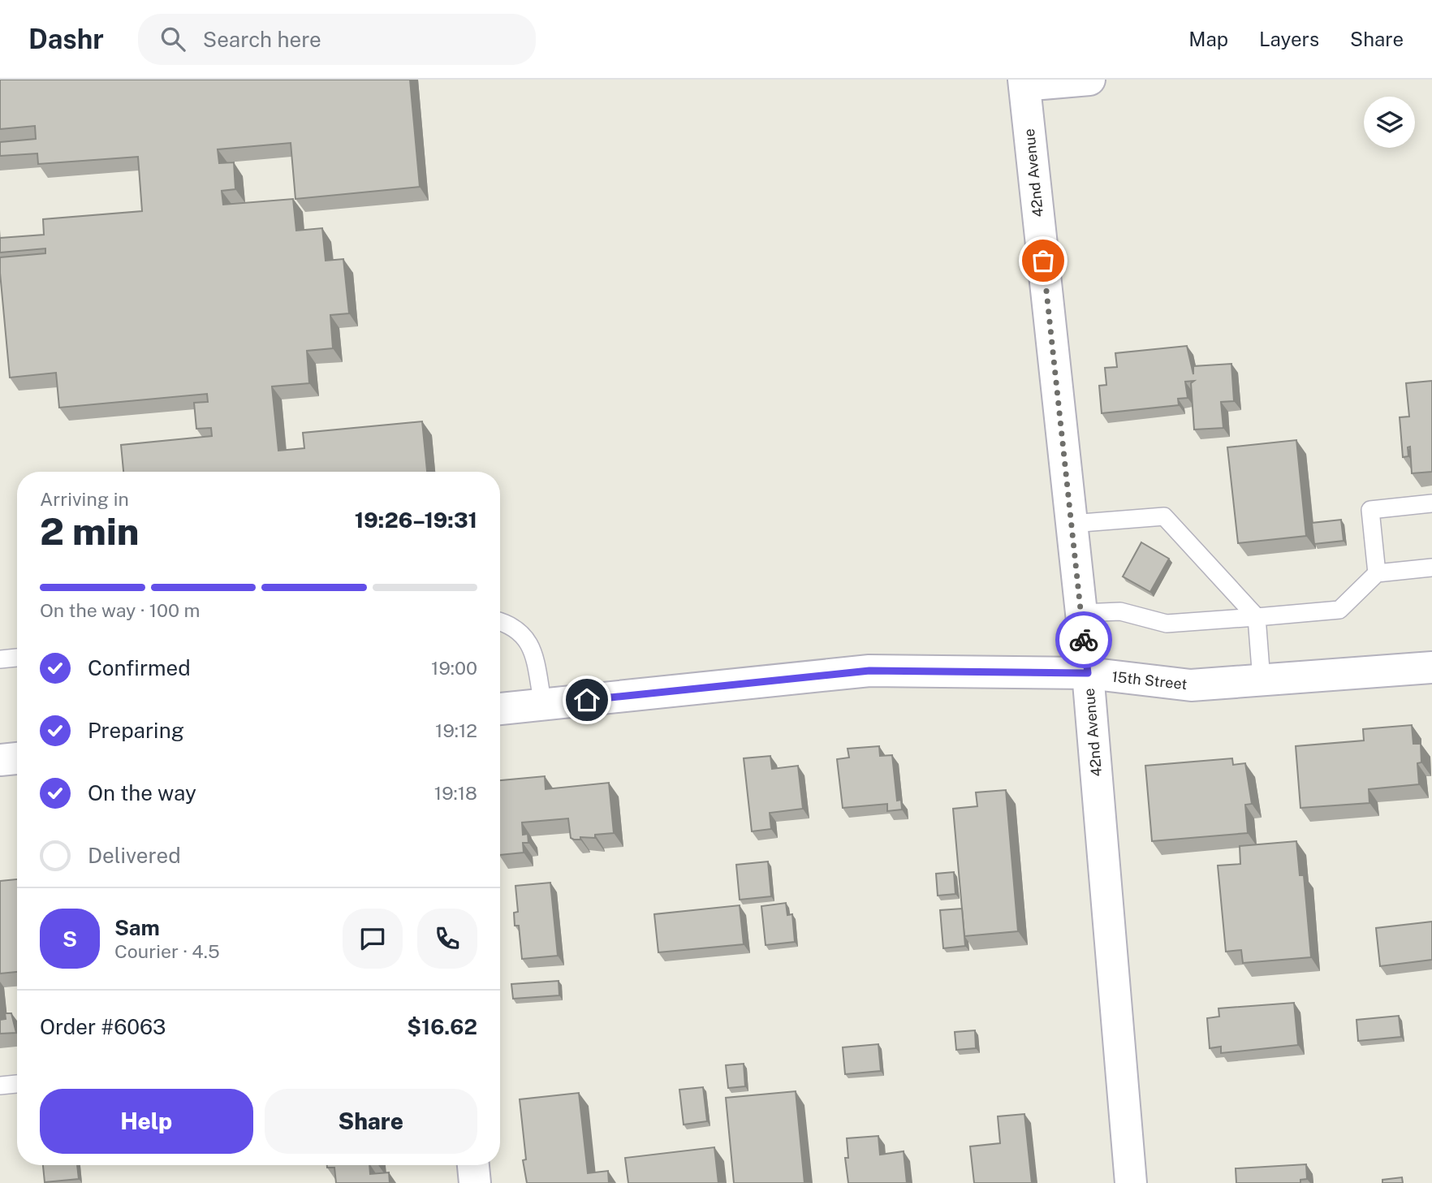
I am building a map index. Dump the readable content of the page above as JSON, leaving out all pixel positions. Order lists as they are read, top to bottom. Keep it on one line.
{"streets":{"street":["42nd Avenue","15th Street"]},"crossings":[["42nd Avenue","15th Street"]],"page":{"header":"Dashr","search":"Search here","nav":["Map","Layers","Share"],"heading":["2 min","Arriving in","19:26–19:31"],"panel":["Sam","Courier · 4.5","Order #6063","$16.62"],"bar":"On the way · 100 m","list":[["Confirmed","19:00"],["Preparing","19:12"],["On the way","19:18"],"Delivered"],"round":"S","buttons":["Help","Share"]}}
